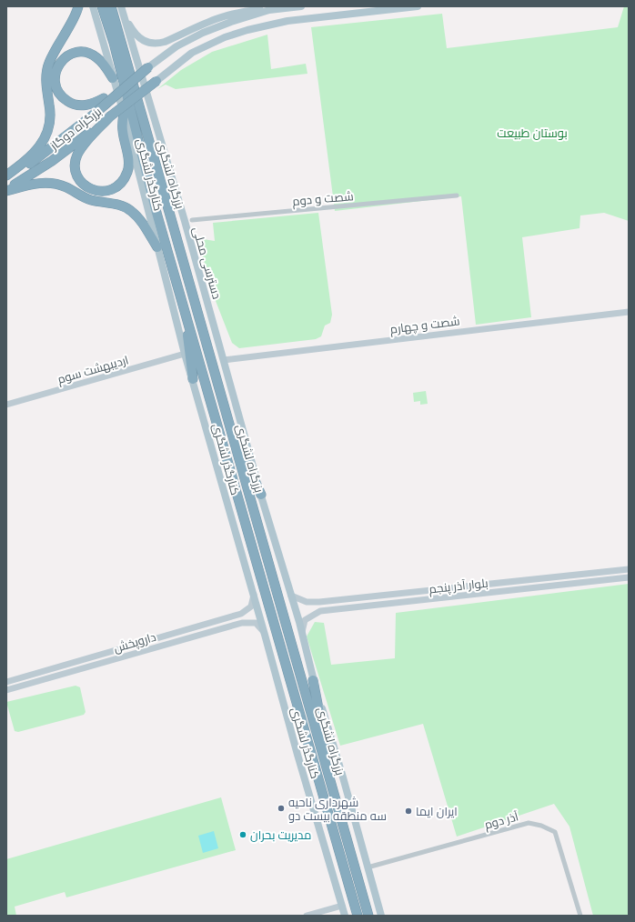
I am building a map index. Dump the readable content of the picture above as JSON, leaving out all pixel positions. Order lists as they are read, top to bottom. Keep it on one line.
{"streets":{"highway":["بزرگراه دوگاز","بزرگراه لشگری"],"main road":["کنارگذر لشگری","دسترسی محلی"],"street":["شصت و دوم","شصت و چهارم","اردیبهشت سوم","بلوار آذر پنجم","داروپخش","آذر دوم"]},"crossings":[["کنارگذر لشگری","اردیبهشت سوم"],["کنارگذر لشگری","داروپخش"],["دسترسی محلی","شصت و چهارم"]],"parks":["بوستان طبیعت"],"places":["شهرداری ناحیه سه منطقه بیست دو","ایران ایما","مدیریت بحران"]}
